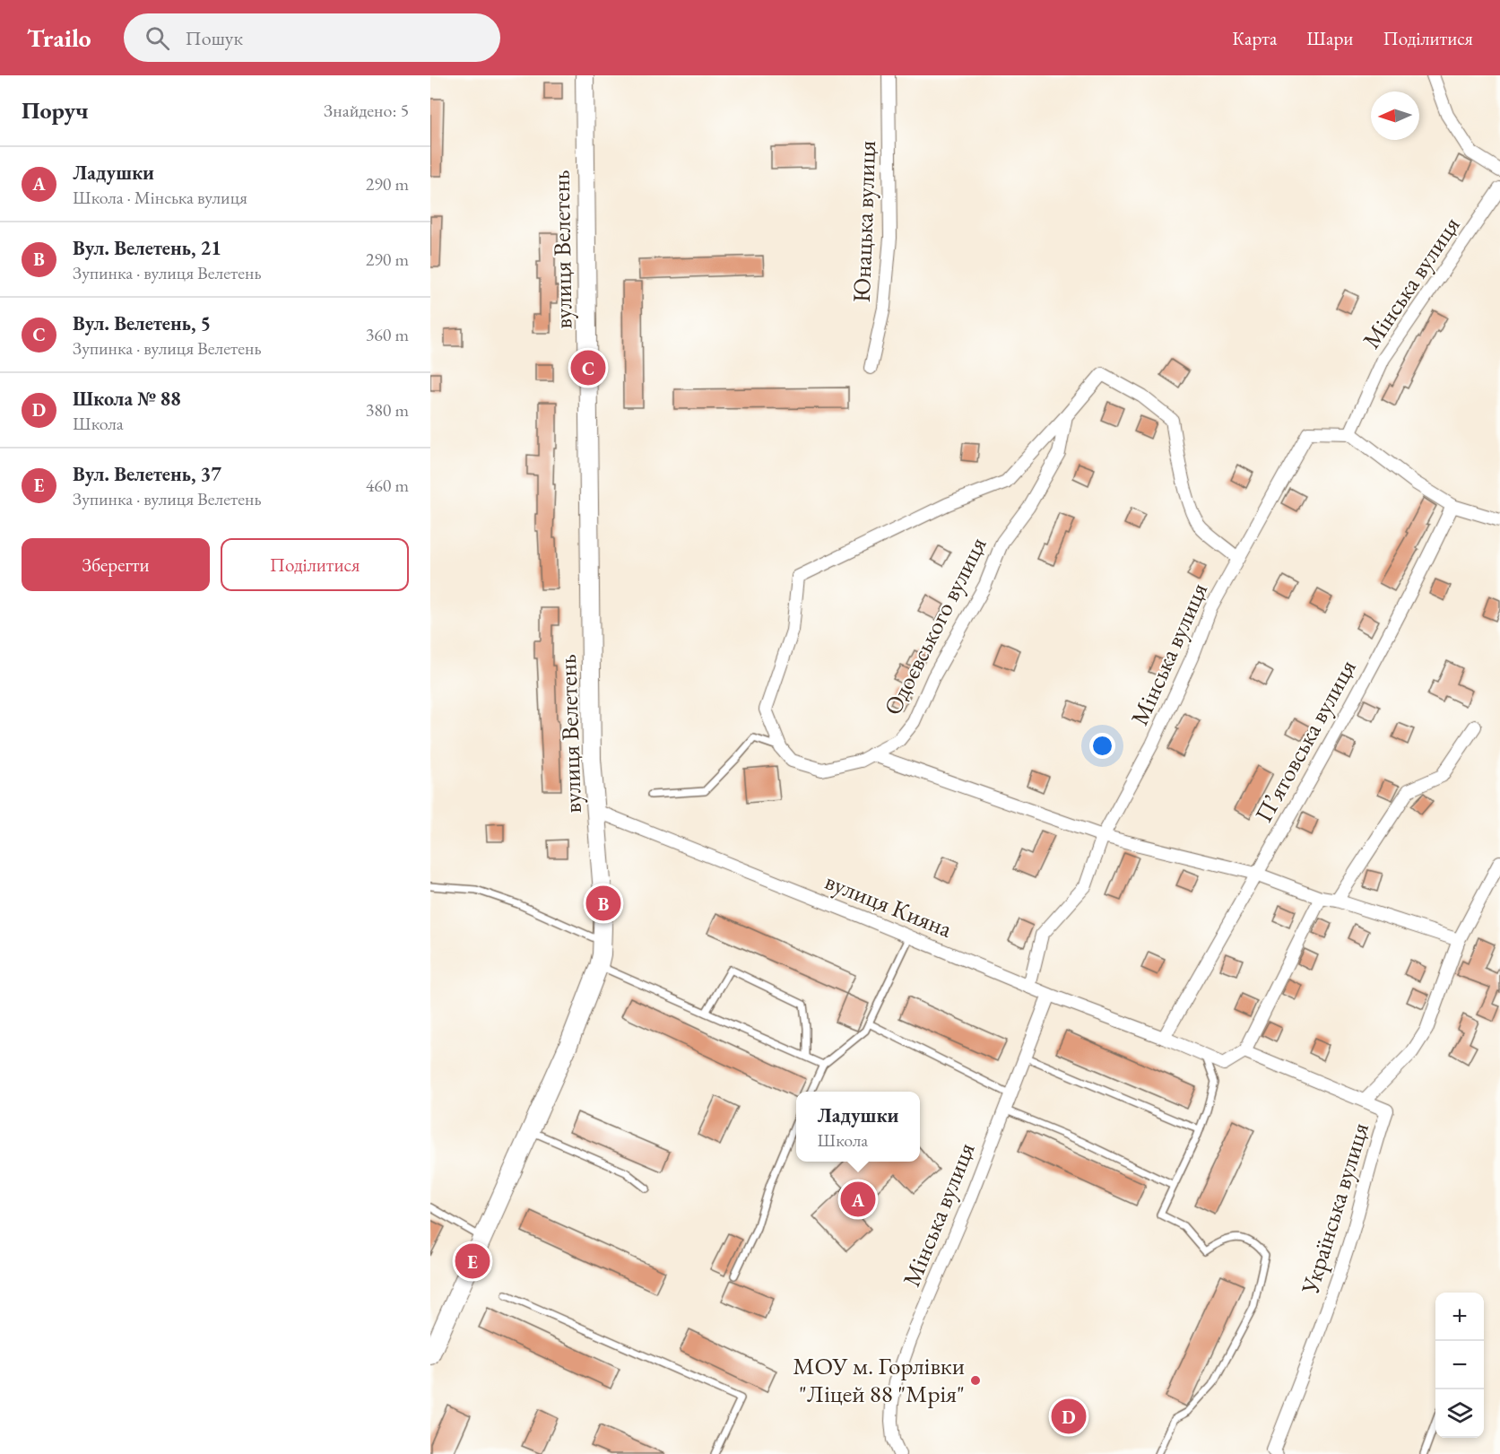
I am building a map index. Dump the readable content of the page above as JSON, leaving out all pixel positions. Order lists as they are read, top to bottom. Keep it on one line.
{"streets":{"street":["Юнацька вулиця","вулиця Велетень","Мінська вулиця","Одоєвського вулиця","П’ятовська вулиця","вулиця Кияна","Українська вулиця"]},"crossings":[["вулиця Велетень","вулиця Кияна"],["Мінська вулиця","Одоєвського вулиця"],["Мінська вулиця","вулиця Кияна"],["П’ятовська вулиця","вулиця Кияна"]],"places":["МОУ м. Горлівки \"Ліцей 88 \"Мрія\""],"north":"left","page":{"header":"Trailo","search":"Пошук","nav":["Карта","Шари","Поділитися"],"heading":["Поруч","Знайдено: 5"],"list":[{"mark":"A","name":"Ладушки","note":"Школа · Мінська вулиця","value":"290 m"},{"mark":"B","name":"Вул. Велетень, 21","note":"Зупинка · вулиця Велетень","value":"290 m"},{"mark":"C","name":"Вул. Велетень, 5","note":"Зупинка · вулиця Велетень","value":"360 m"},{"mark":"D","name":"Школа № 88","note":"Школа","value":"380 m"},{"mark":"E","name":"Вул. Велетень, 37","note":"Зупинка · вулиця Велетень","value":"460 m"}],"pins":["C","B","A","E","D"],"buttons":["Зберегти","Поділитися"],"popup":["Ладушки","Школа"],"map_buttons":["+","−"]}}
